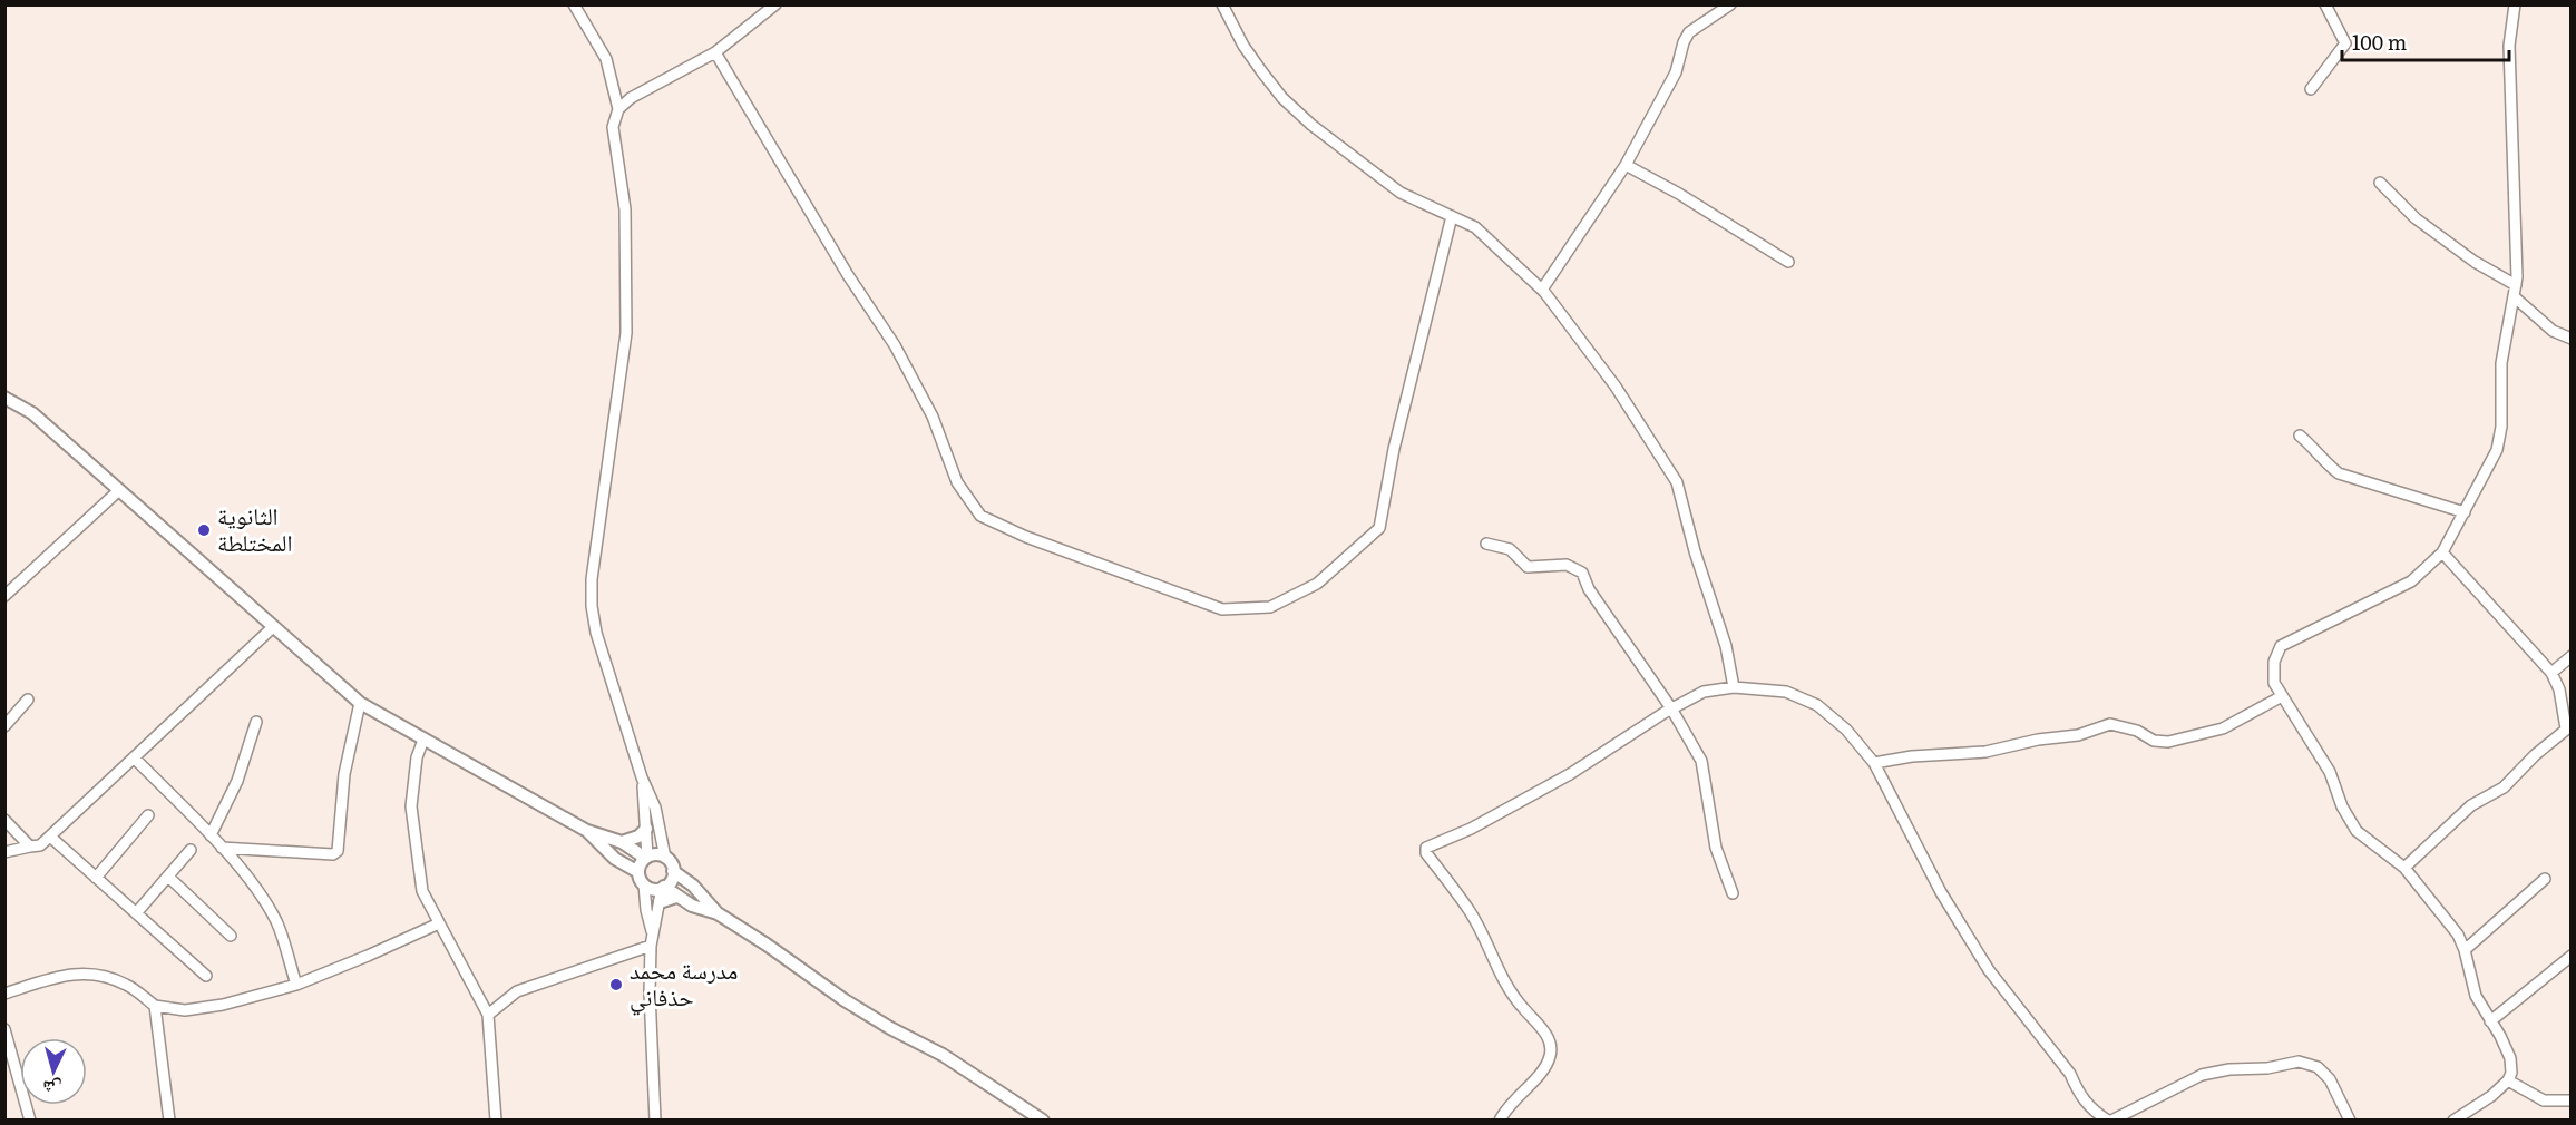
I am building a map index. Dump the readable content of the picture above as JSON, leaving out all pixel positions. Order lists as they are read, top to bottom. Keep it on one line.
{"places":["الثانوية المختلطة","مدرسة محمد حذفاني"],"scale_bar":"100 m","north":"bottom"}
